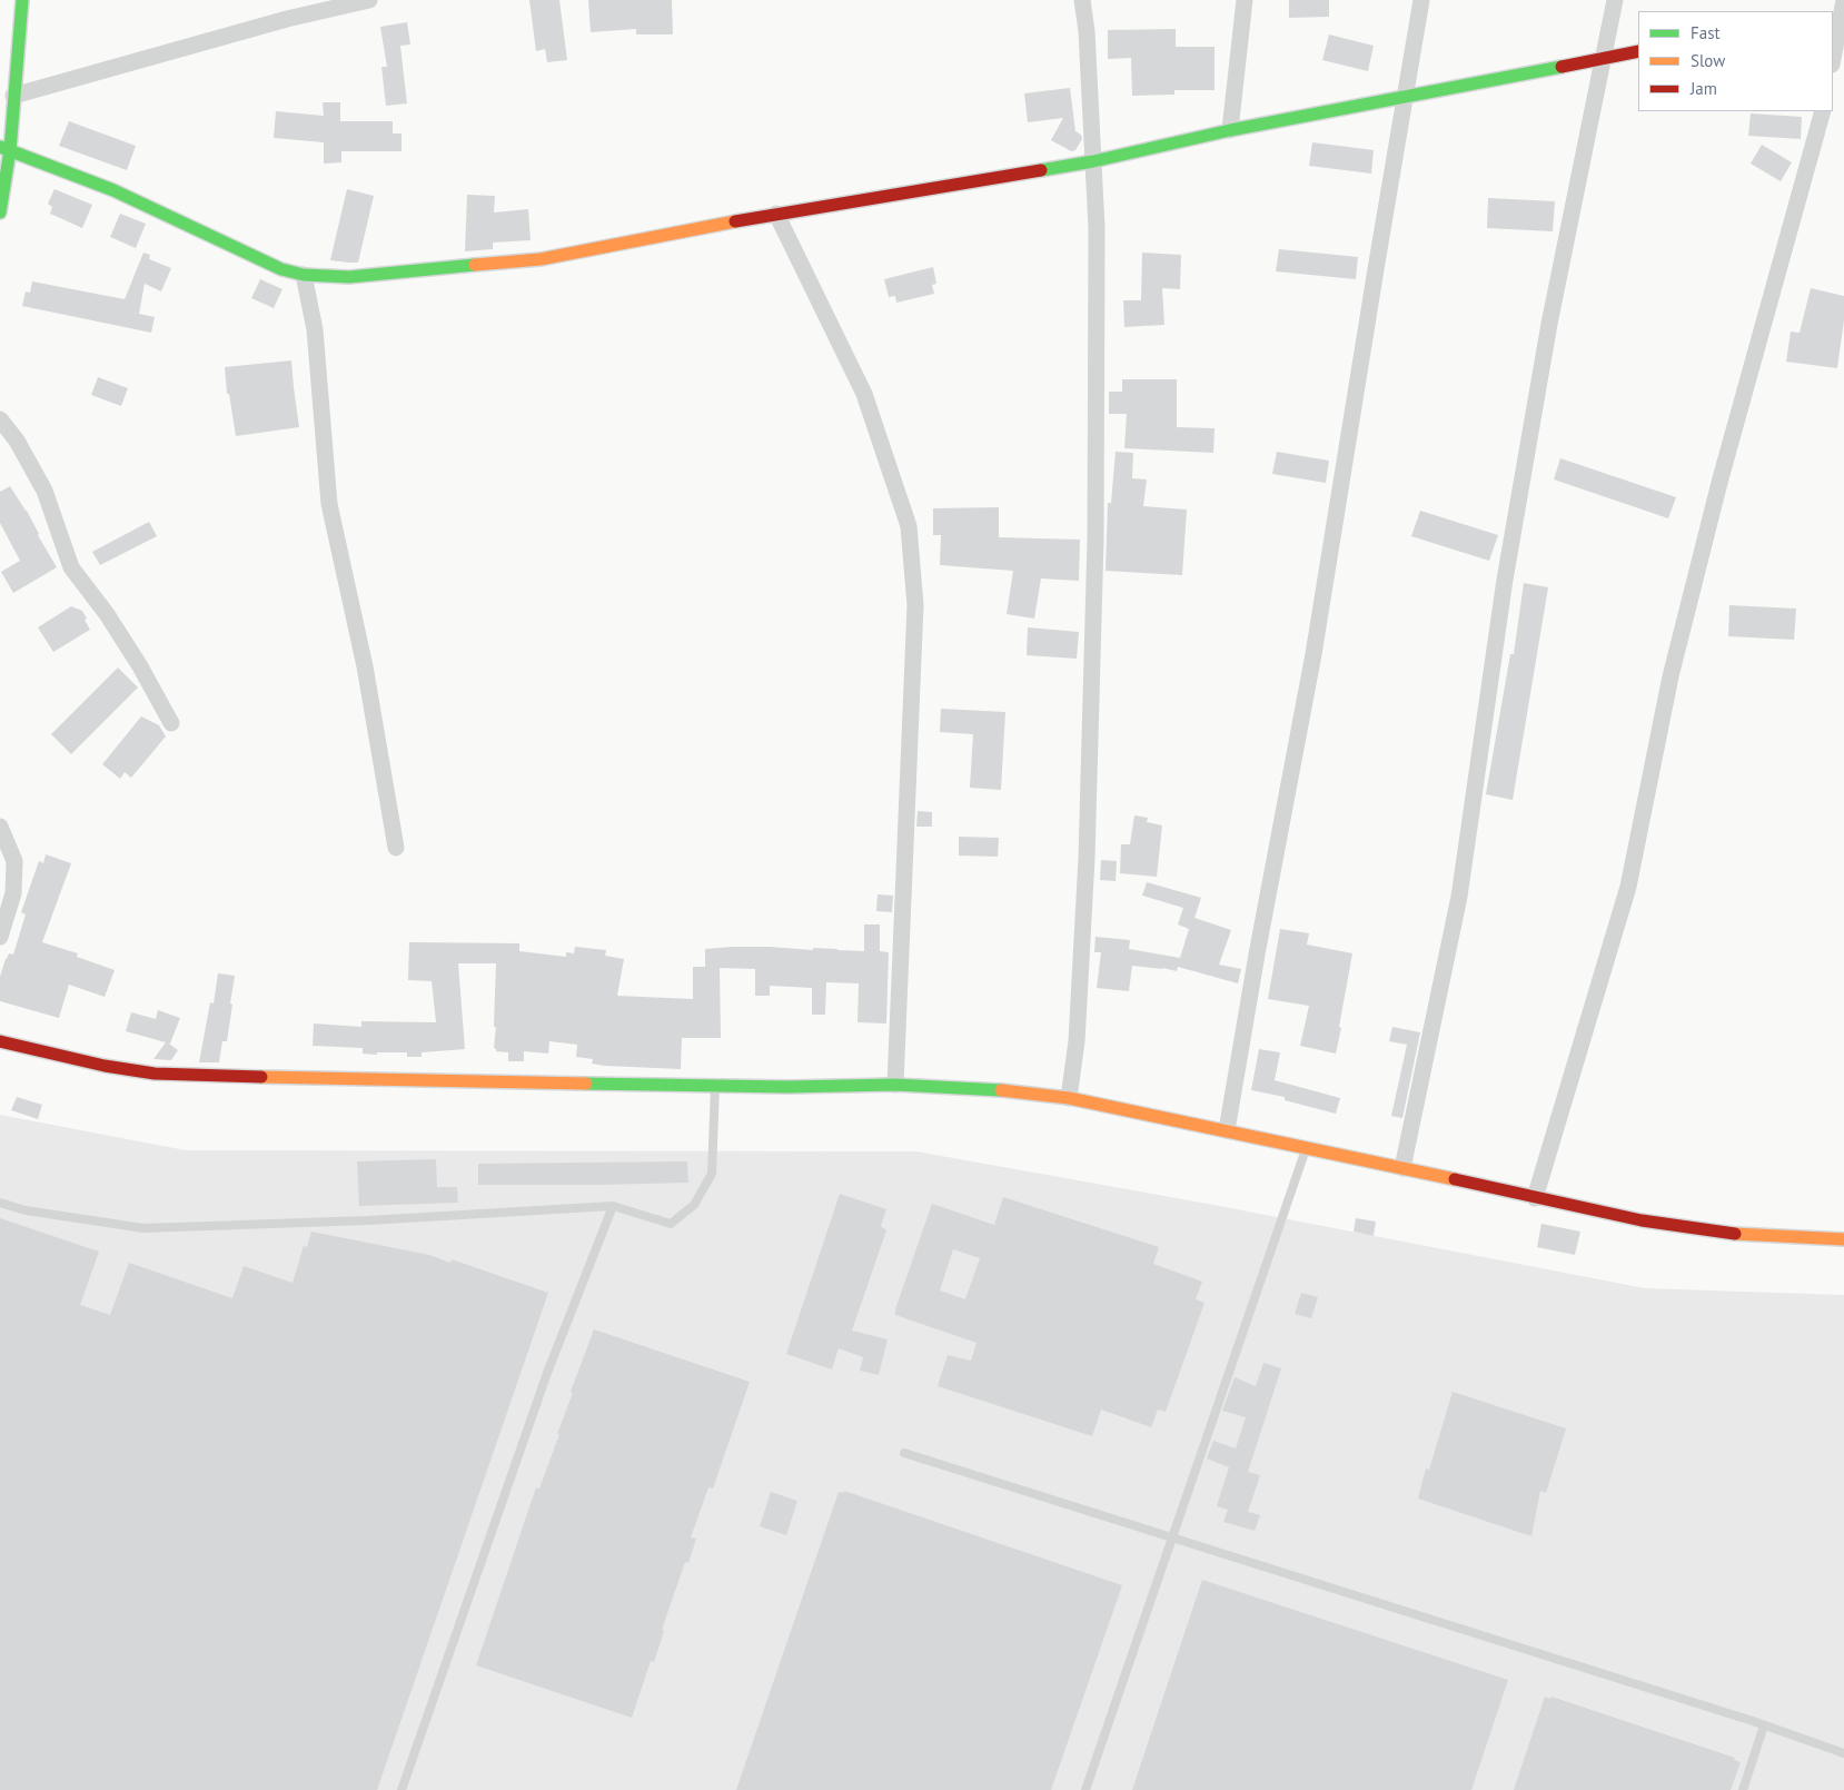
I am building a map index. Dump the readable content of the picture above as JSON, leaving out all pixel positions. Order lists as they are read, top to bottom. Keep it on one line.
{"legend":["Fast","Slow","Jam"]}
